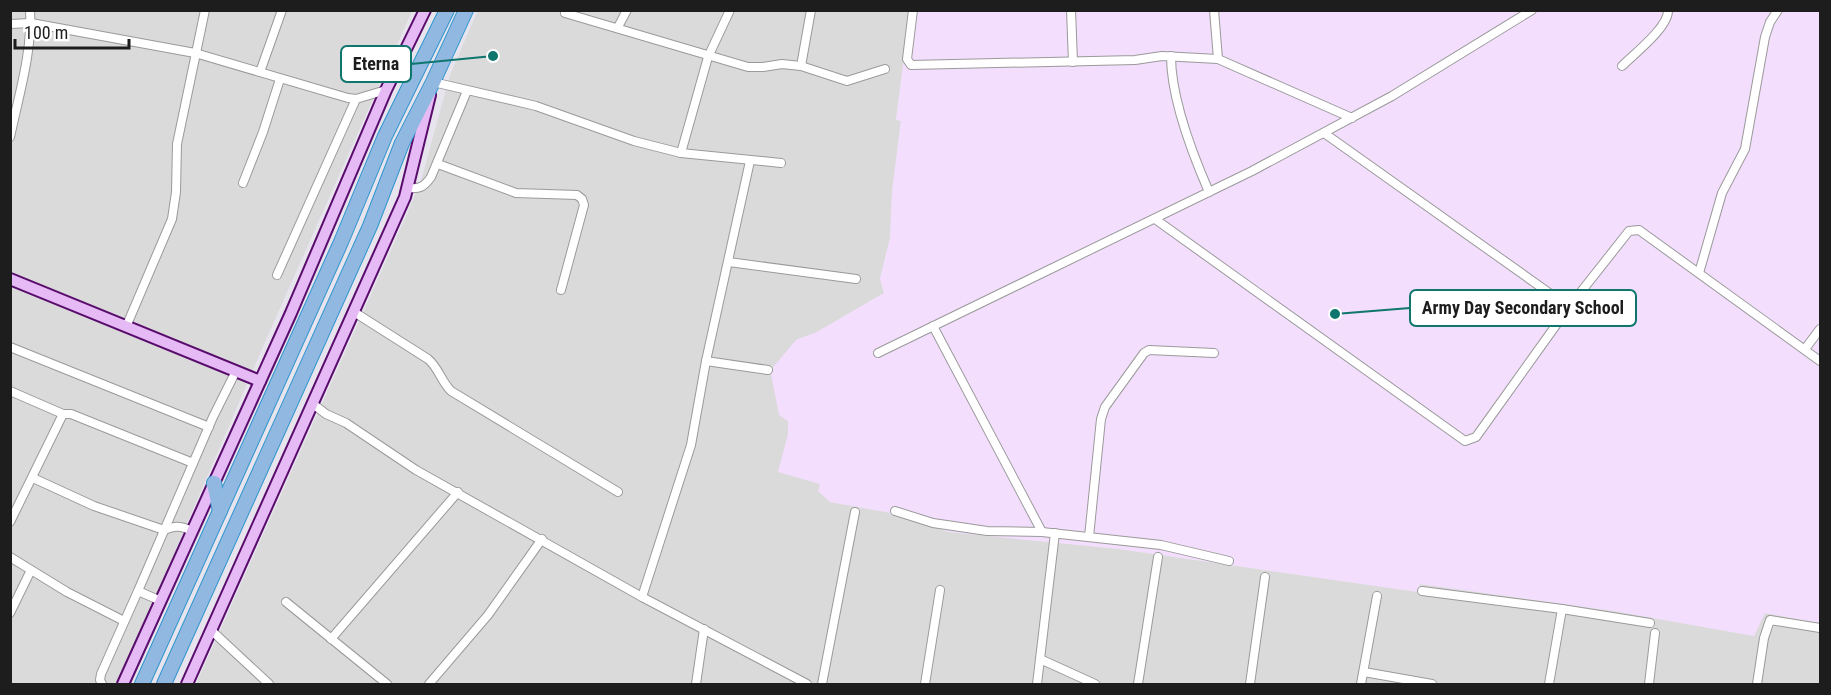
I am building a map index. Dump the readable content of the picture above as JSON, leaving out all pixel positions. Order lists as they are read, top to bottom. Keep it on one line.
{"places":["Eterna","Army Day Secondary School"],"scale_bar":"100 m"}
